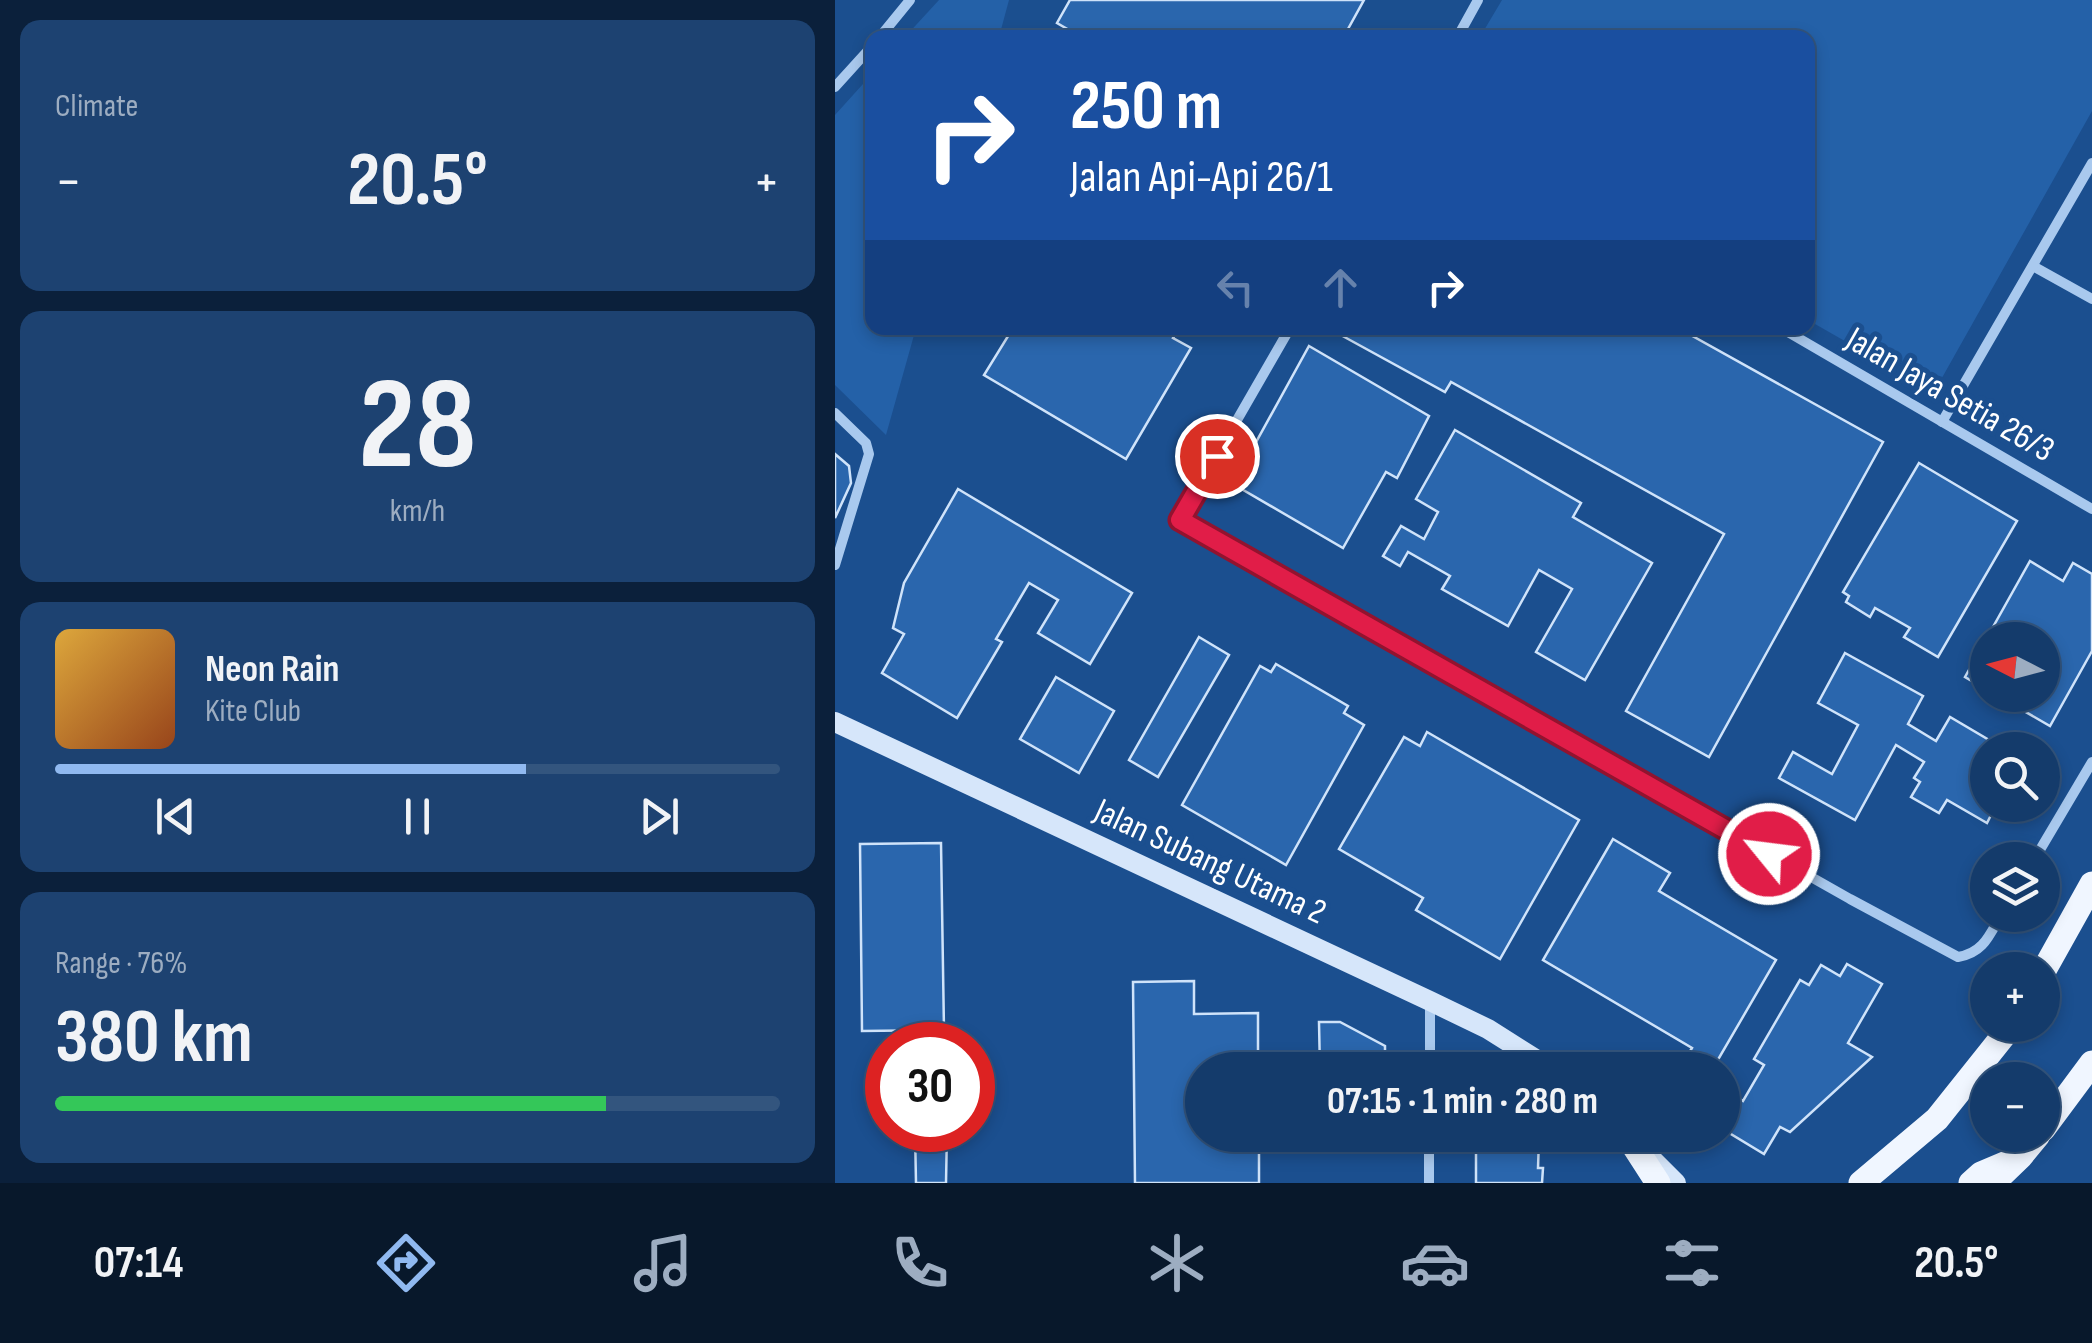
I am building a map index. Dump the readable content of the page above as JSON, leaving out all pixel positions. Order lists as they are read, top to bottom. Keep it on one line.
{"streets":{"main road":["Jalan Subang Utama 2"],"street":["Jalan Jaya Setia 26/3"]},"north":"left","page":{"tile":["Climate",["28","km/h"],["Range · 76%","380 km"]],"turn":["250 m","Jalan Api-Api 26/1"],"heat":["−","20.5°","+"],"map_buttons":["+","−"],"song":["Neon Rain","Kite Club"],"limit":"30","trip":"07:15 · 1 min · 280 m","tabs":["07:14","20.5°"]}}
